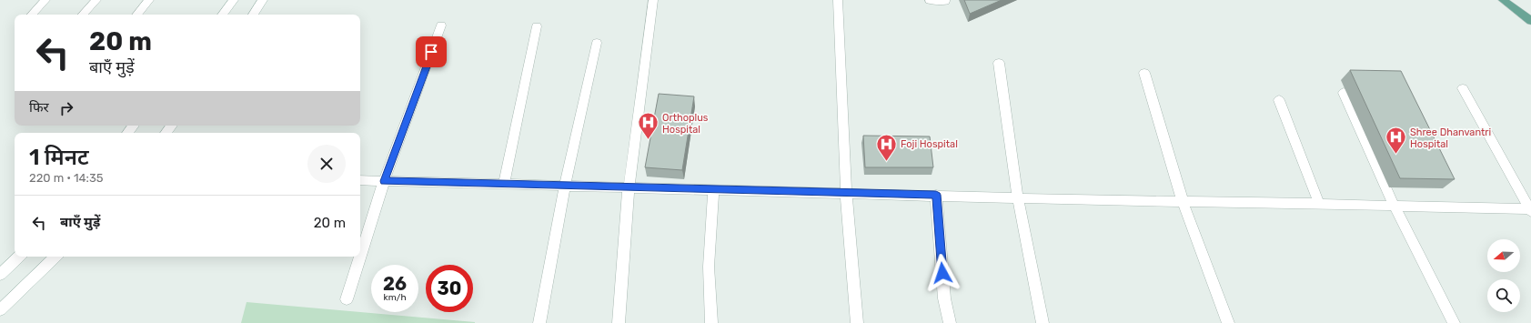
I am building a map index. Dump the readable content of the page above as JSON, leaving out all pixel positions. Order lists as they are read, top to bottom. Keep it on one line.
{"places":{"hospital":["Orthoplus Hospital","Shree Dhanvantri Hospital","Foji Hospital"]},"north":"left","page":{"turn":["20 m","बाएँ मुड़ें"],"then":"फिर","heading":["1 मिनट","220 m · 14:35"],"list":[{"name":"बाएँ मुड़ें","value":"20 m"}],"speed":"26 km/h","limit":"30"}}
